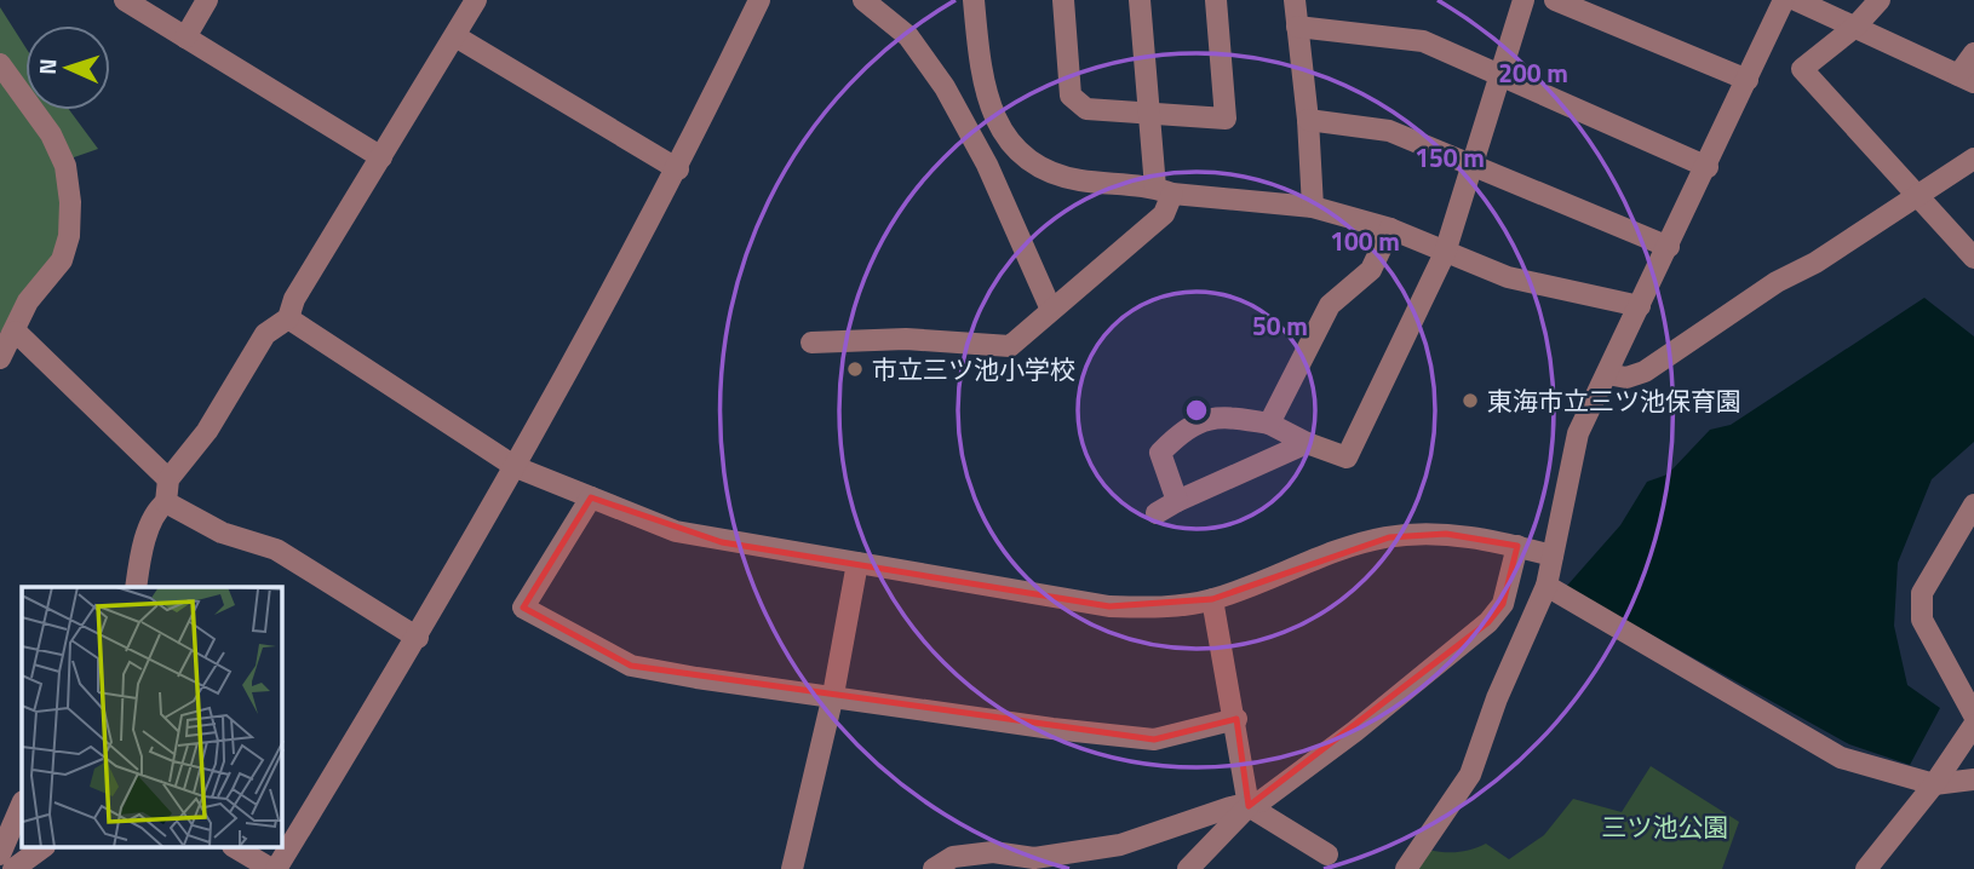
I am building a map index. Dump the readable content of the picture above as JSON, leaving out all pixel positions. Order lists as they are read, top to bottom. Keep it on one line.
{"parks":["三ツ池公園"],"places":["市立三ツ池小学校","東海市立三ツ池保育園"],"north":"left","rings":["200 m","150 m","100 m","50 m"]}
